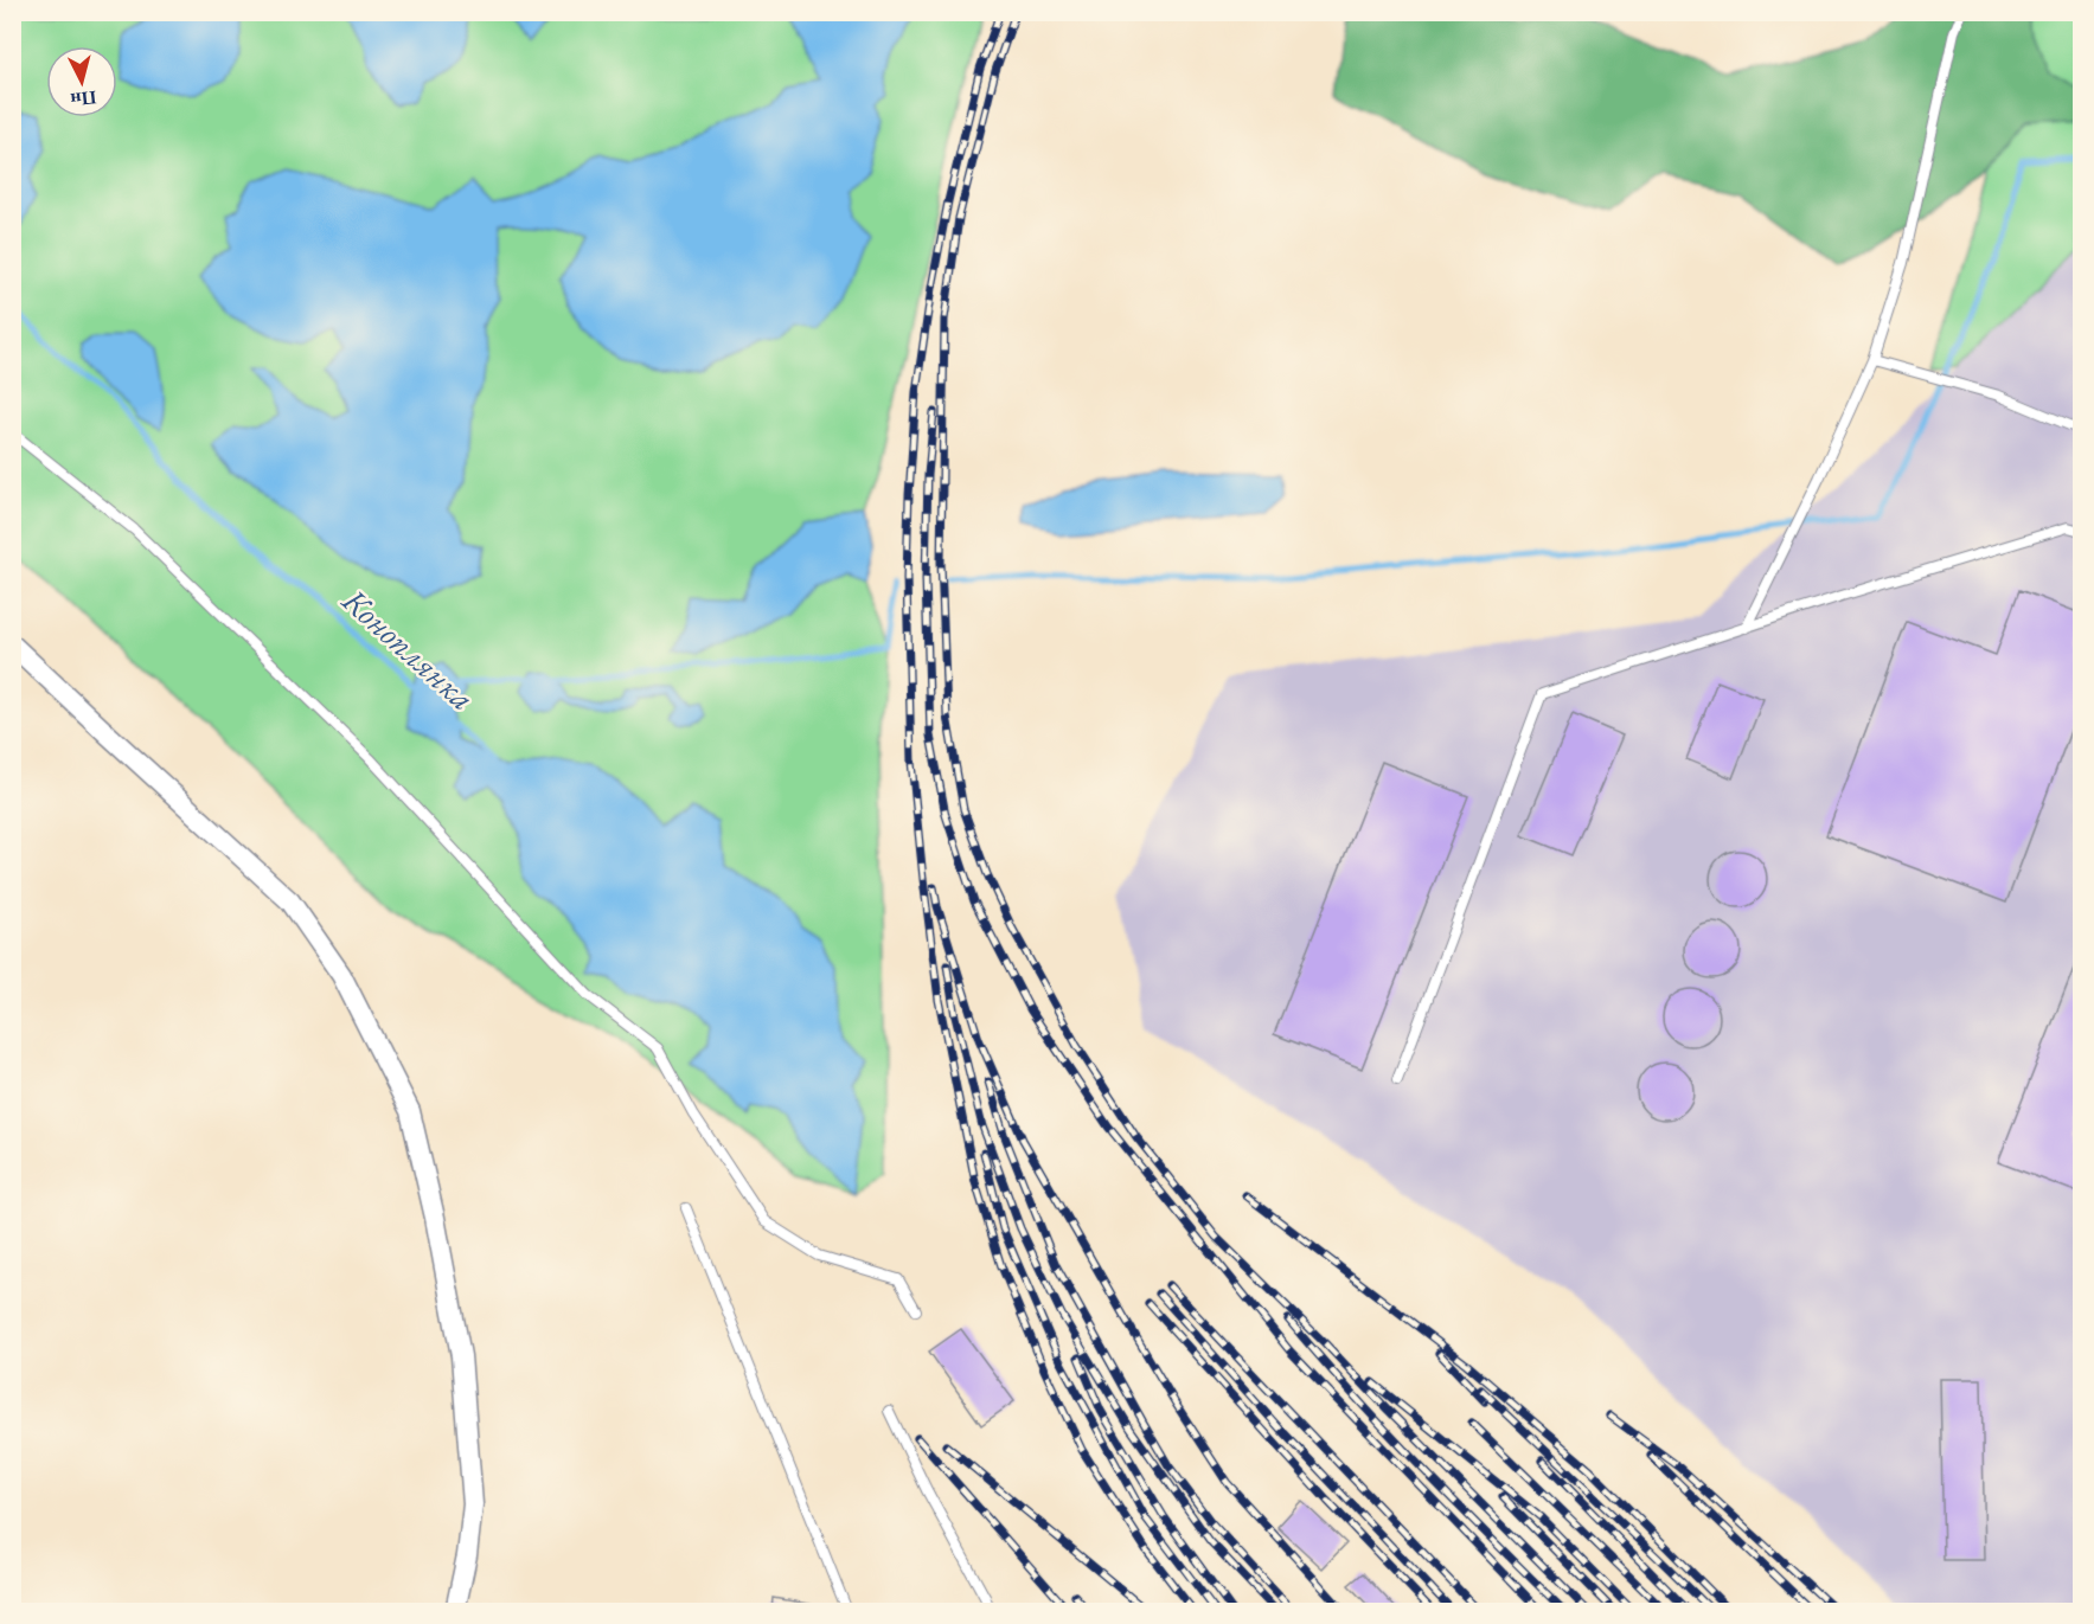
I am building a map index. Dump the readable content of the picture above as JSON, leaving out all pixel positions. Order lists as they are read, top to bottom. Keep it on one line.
{"water":["Коноплянка"],"north":"bottom"}
